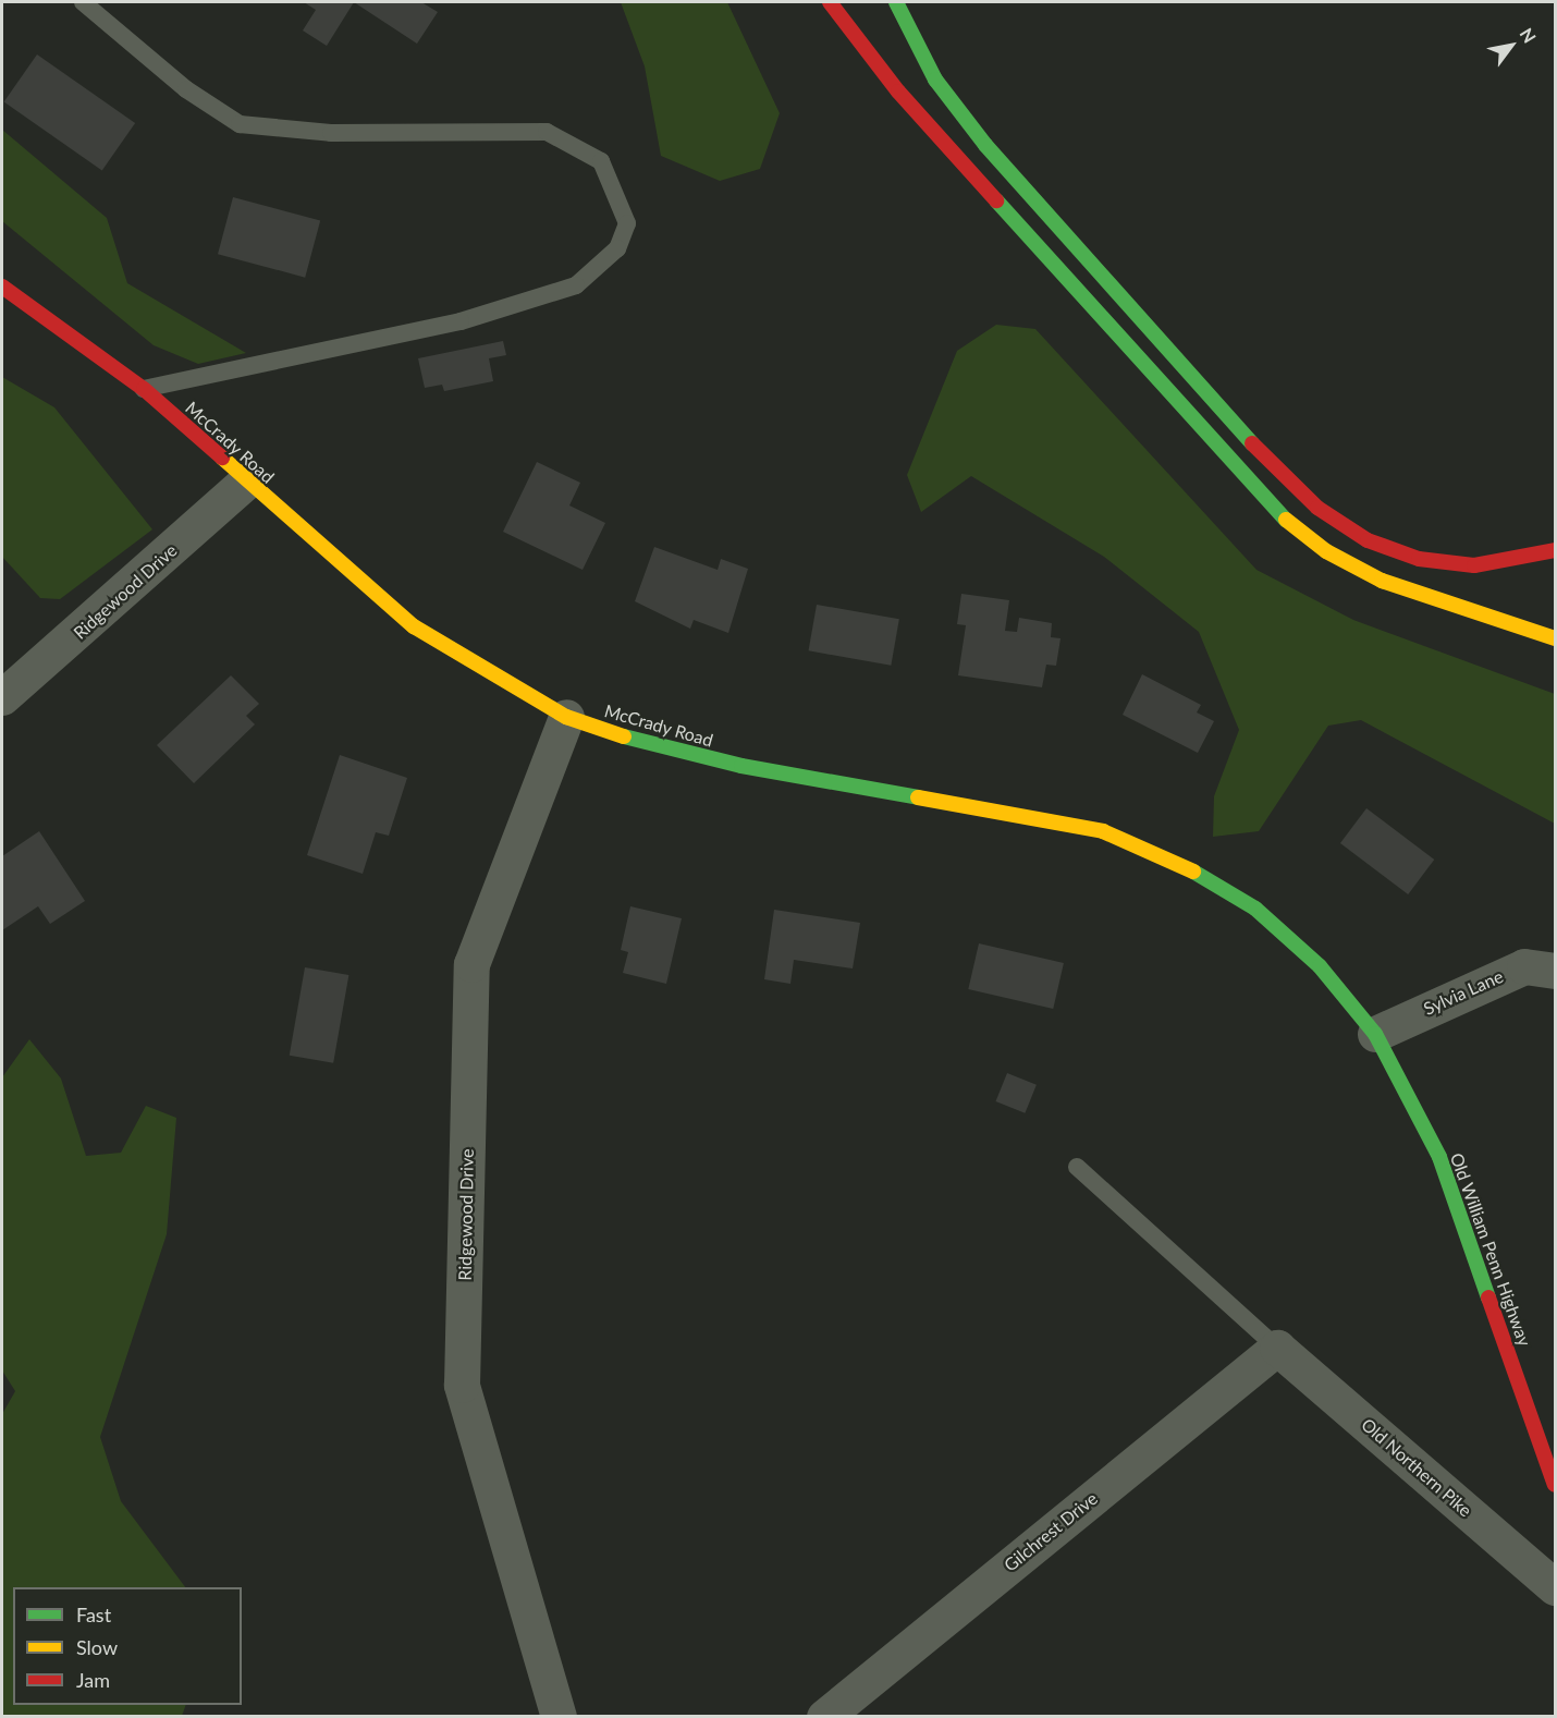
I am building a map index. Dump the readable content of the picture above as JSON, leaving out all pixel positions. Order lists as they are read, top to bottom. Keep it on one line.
{"streets":{"main road":["McCrady Road","Old William Penn Highway"],"street":["Ridgewood Drive","Sylvia Lane","Old Northern Pike","Gilchrest Drive"]},"crossings":[["McCrady Road","Ridgewood Drive"],["McCrady Road","Sylvia Lane"],["McCrady Road","Old William Penn Highway"],["Sylvia Lane","Old William Penn Highway"],["Old Northern Pike","Gilchrest Drive"]],"legend":["Fast","Slow","Jam"],"north":"top right"}
